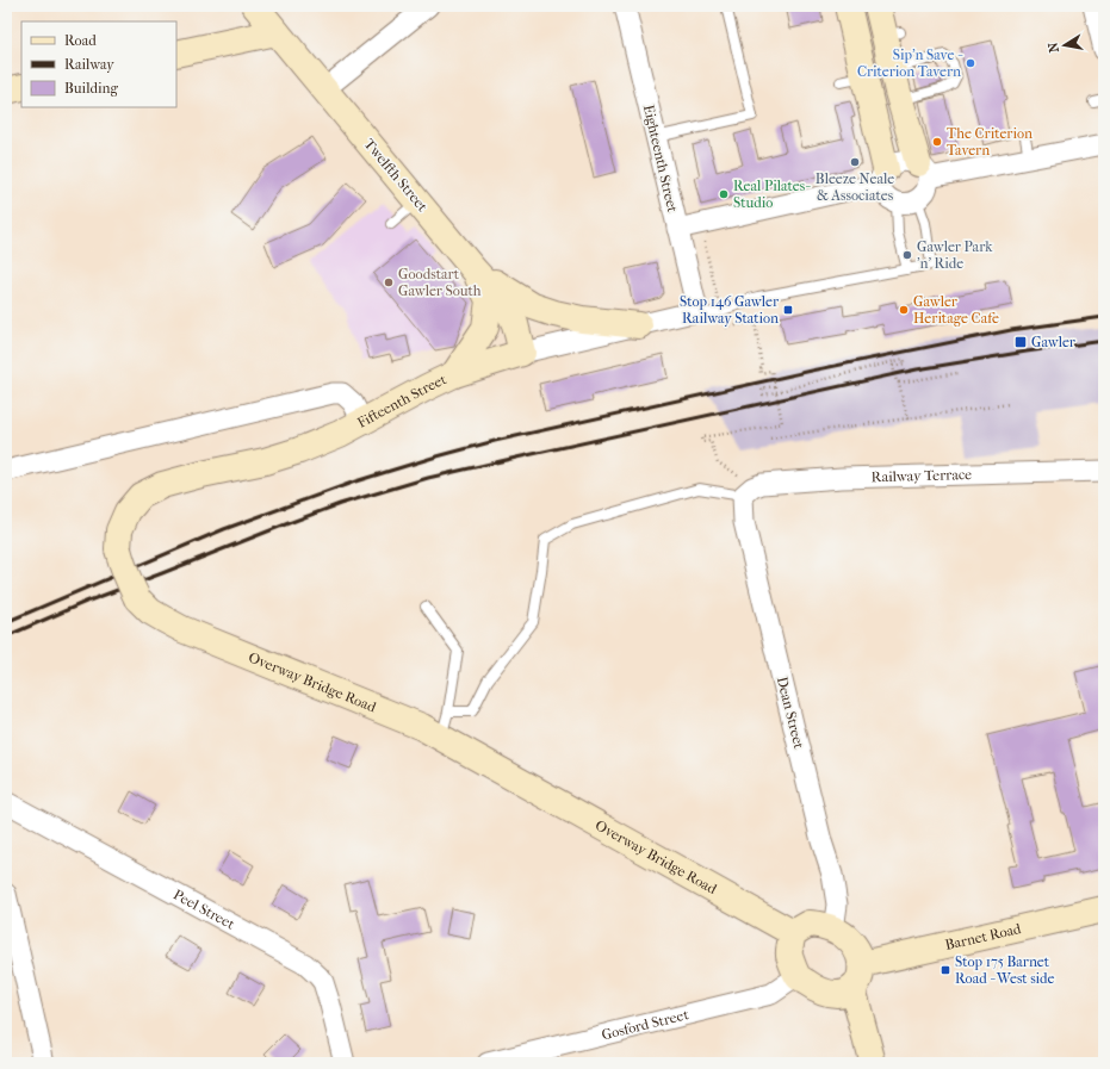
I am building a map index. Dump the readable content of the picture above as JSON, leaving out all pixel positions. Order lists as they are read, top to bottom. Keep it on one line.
{"streets":{"main road":["Twelfth Street","Fifteenth Street","Overway Bridge Road","Barnet Road"],"street":["Eighteenth Street","Railway Terrace","Dean Street","Peel Street","Gosford Street"]},"crossings":[["Eighteenth Street","Fifteenth Street"],["Twelfth Street","Fifteenth Street"],["Fifteenth Street","Overway Bridge Road"],["Railway Terrace","Dean Street"],["Overway Bridge Road","Dean Street"],["Overway Bridge Road","Barnet Road"],["Overway Bridge Road","Gosford Street"],["Dean Street","Barnet Road"],["Dean Street","Gosford Street"],["Barnet Road","Gosford Street"]],"places":{"other":["Sip'n Save - Criterion Tavern","The Criterion Tavern","Bleeze Neale & Associates","Real Pilates- Studio","Gawler Park 'n' Ride","Goodstart Gawler South","Gawler Heritage Cafe"],"transit":["Stop 146 Gawler Railway Station","Gawler","Stop 175 Barnet Road - West side"]},"legend":["Road","Railway","Building"],"north":"left"}
